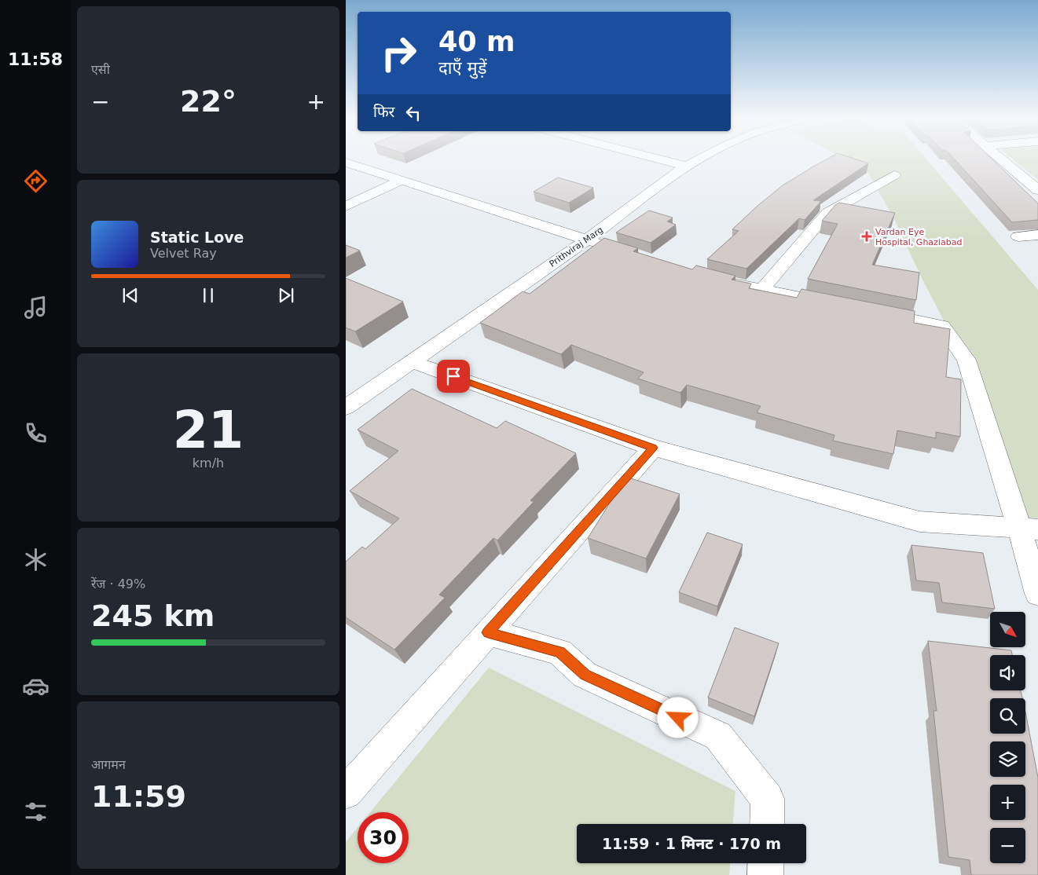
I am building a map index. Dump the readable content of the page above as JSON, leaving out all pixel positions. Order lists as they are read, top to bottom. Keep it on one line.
{"streets":{"street":["Prithviraj Marg"]},"places":{"health":["Vardan Eye Hospital, Ghaziabad"]},"north":"bottom right","page":{"tabs":"11:58","tile":["एसी",["21","km/h"],["रेंज · 49%","245 km"],["आगमन","11:59"]],"turn":["40 m","दाएँ मुड़ें"],"heat":["−","22°","+"],"then":"फिर","song":["Static Love","Velvet Ray"],"map_buttons":["+","−"],"limit":"30","trip":"11:59 · 1 मिनट · 170 m"}}
